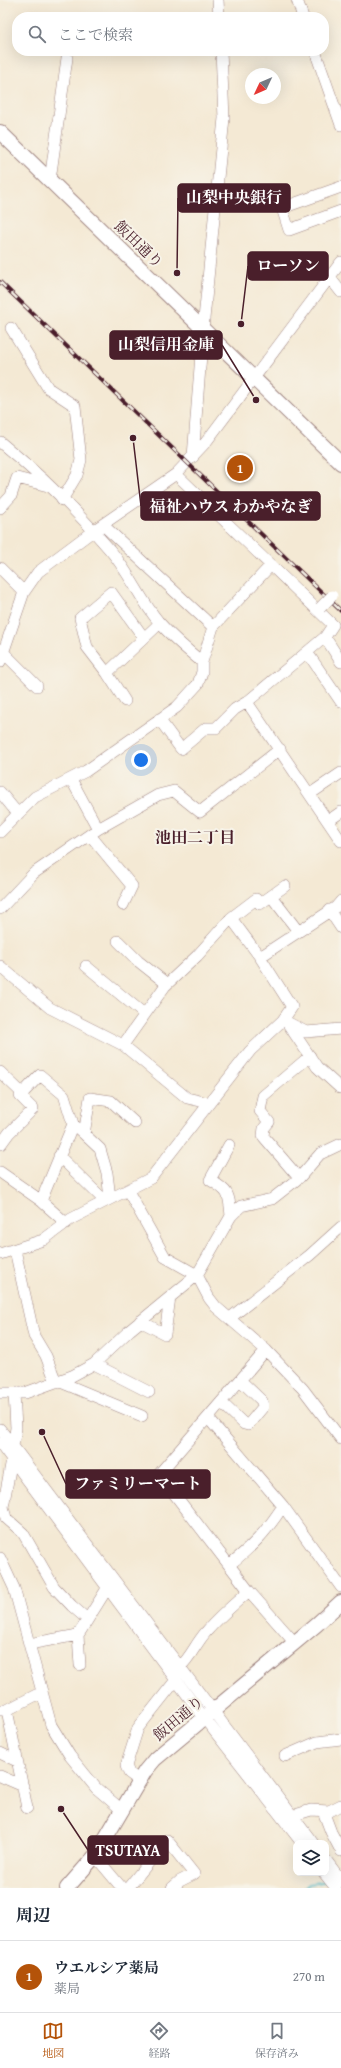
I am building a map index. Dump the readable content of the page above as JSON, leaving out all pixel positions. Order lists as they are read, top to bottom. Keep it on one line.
{"streets":{"main road":["飯田通り"]},"districts":["池田二丁目"],"places":["山梨中央銀行","ローソン","山梨信用金庫","福祉ハウス わかやなぎ","ファミリーマート","TSUTAYA"],"north":"bottom left","page":{"search":"ここで検索","pins":"1","heading":"周辺","list":[{"mark":"1","name":"ウエルシア薬局","note":"薬局","value":"270 m"}],"nav":["地図","経路","保存済み"]}}
